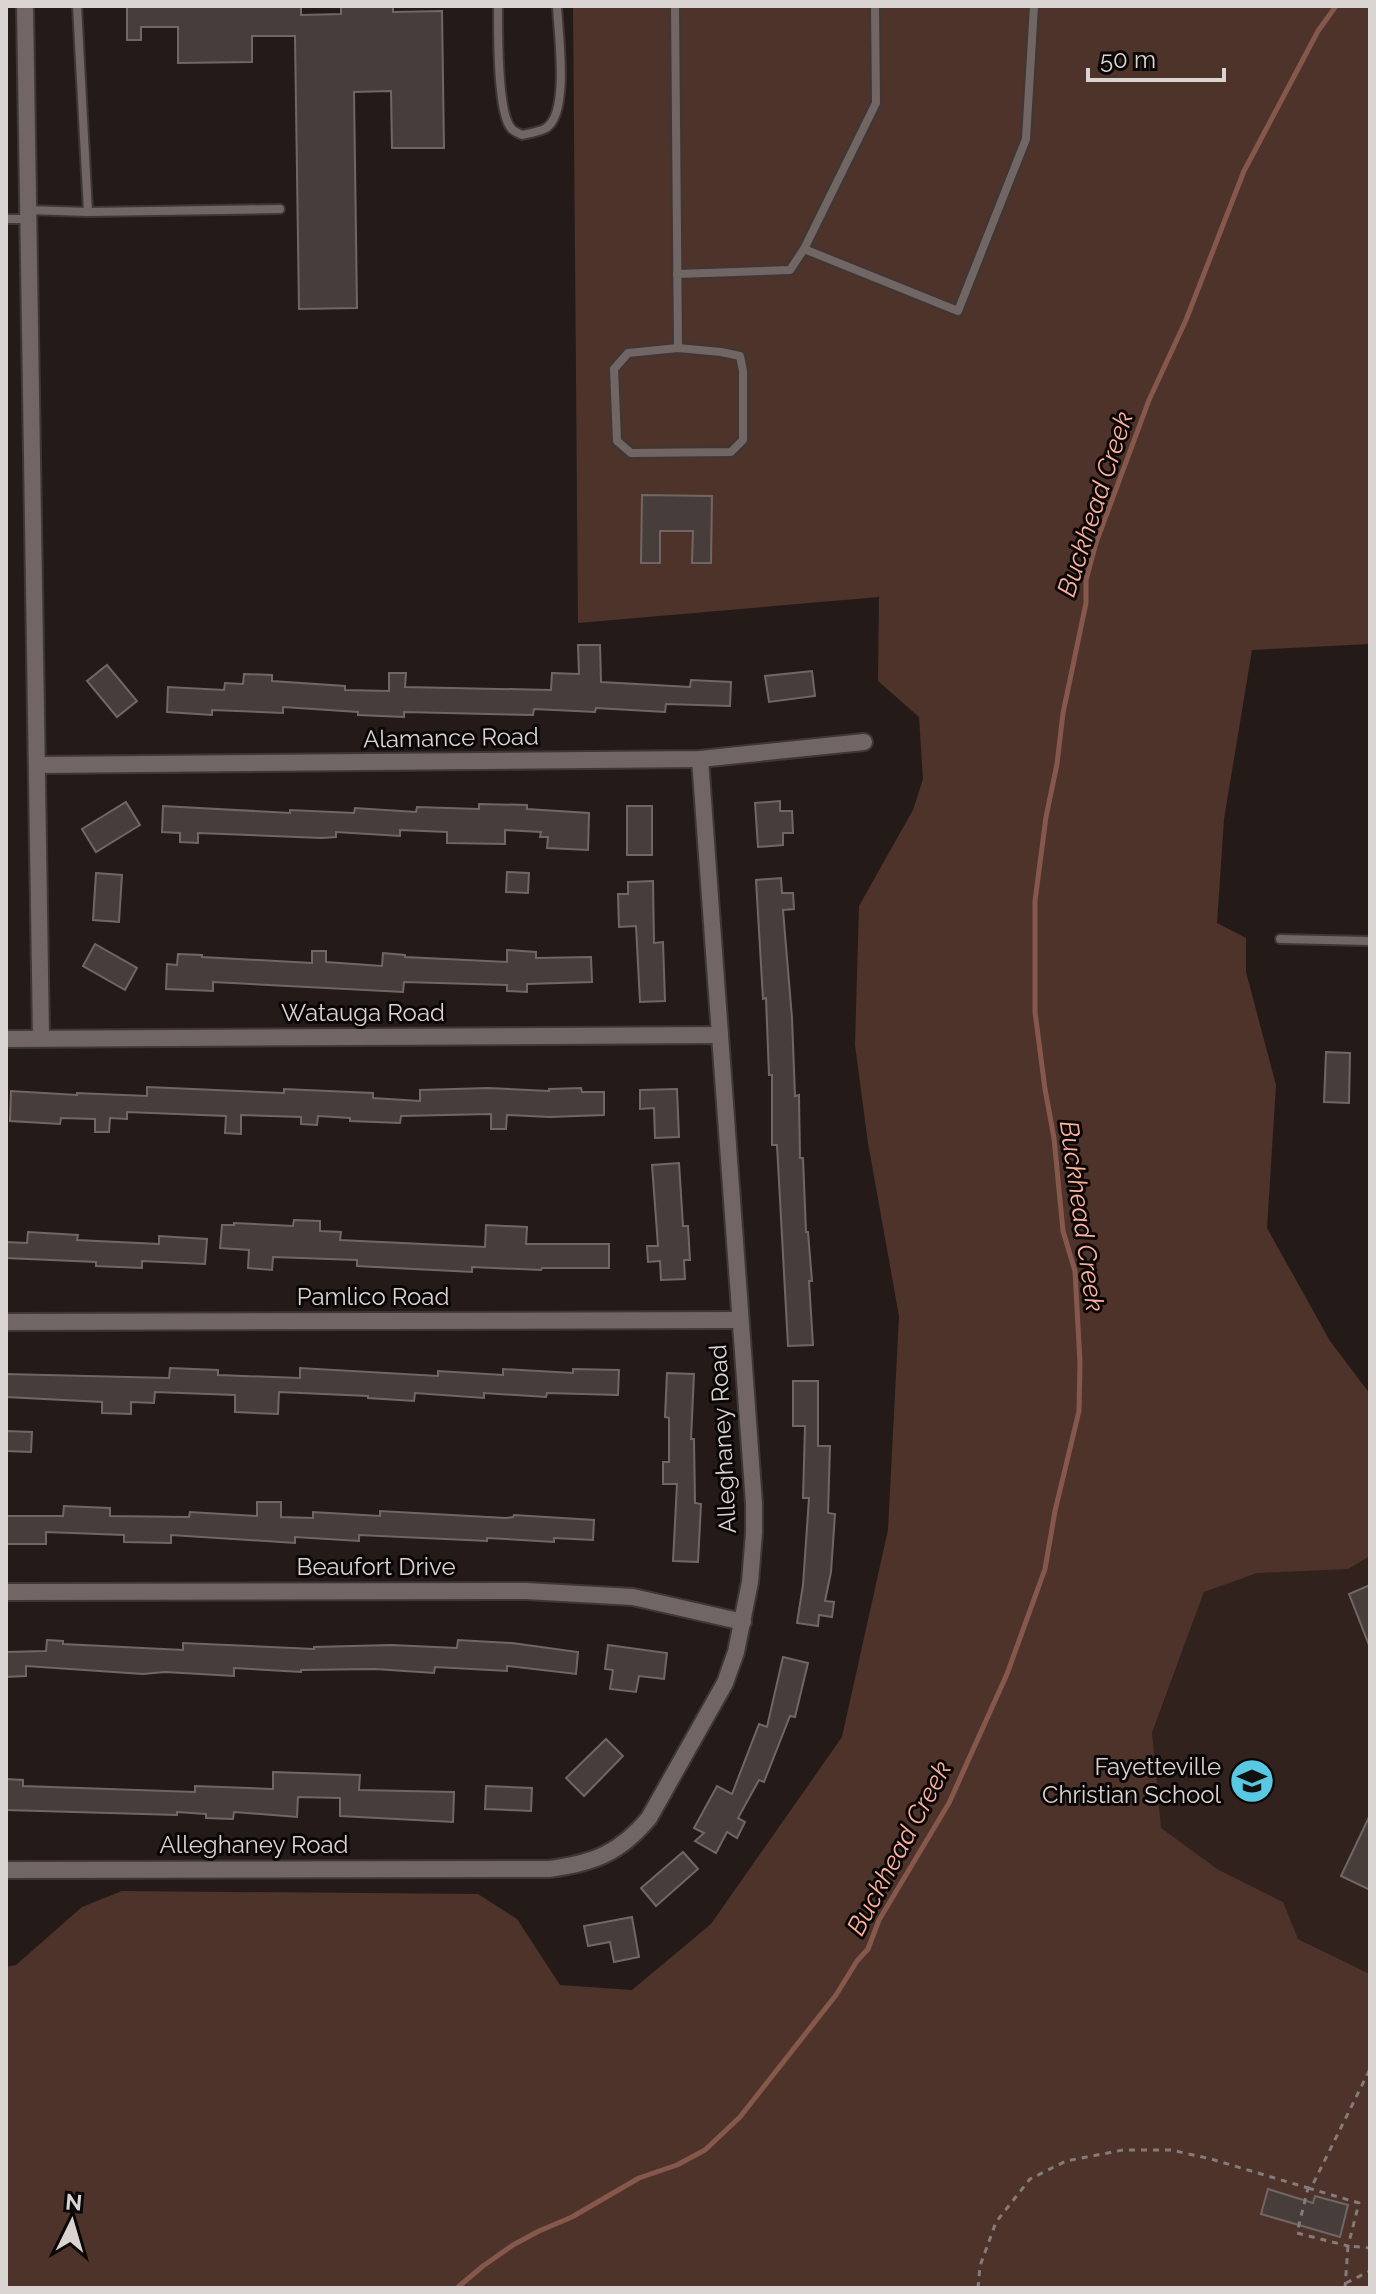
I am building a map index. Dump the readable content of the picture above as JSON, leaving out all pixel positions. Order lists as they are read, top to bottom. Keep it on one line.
{"streets":{"street":["Alamance Road","Watauga Road","Pamlico Road","Alleghaney Road","Beaufort Drive"]},"crossings":[["Alamance Road","Alleghaney Road"],["Watauga Road","Alleghaney Road"],["Pamlico Road","Alleghaney Road"],["Alleghaney Road","Beaufort Drive"]],"water":["Buckhead Creek"],"places":{"school or university":["Fayetteville Christian School"]},"scale_bar":"50 m","north":"top"}
